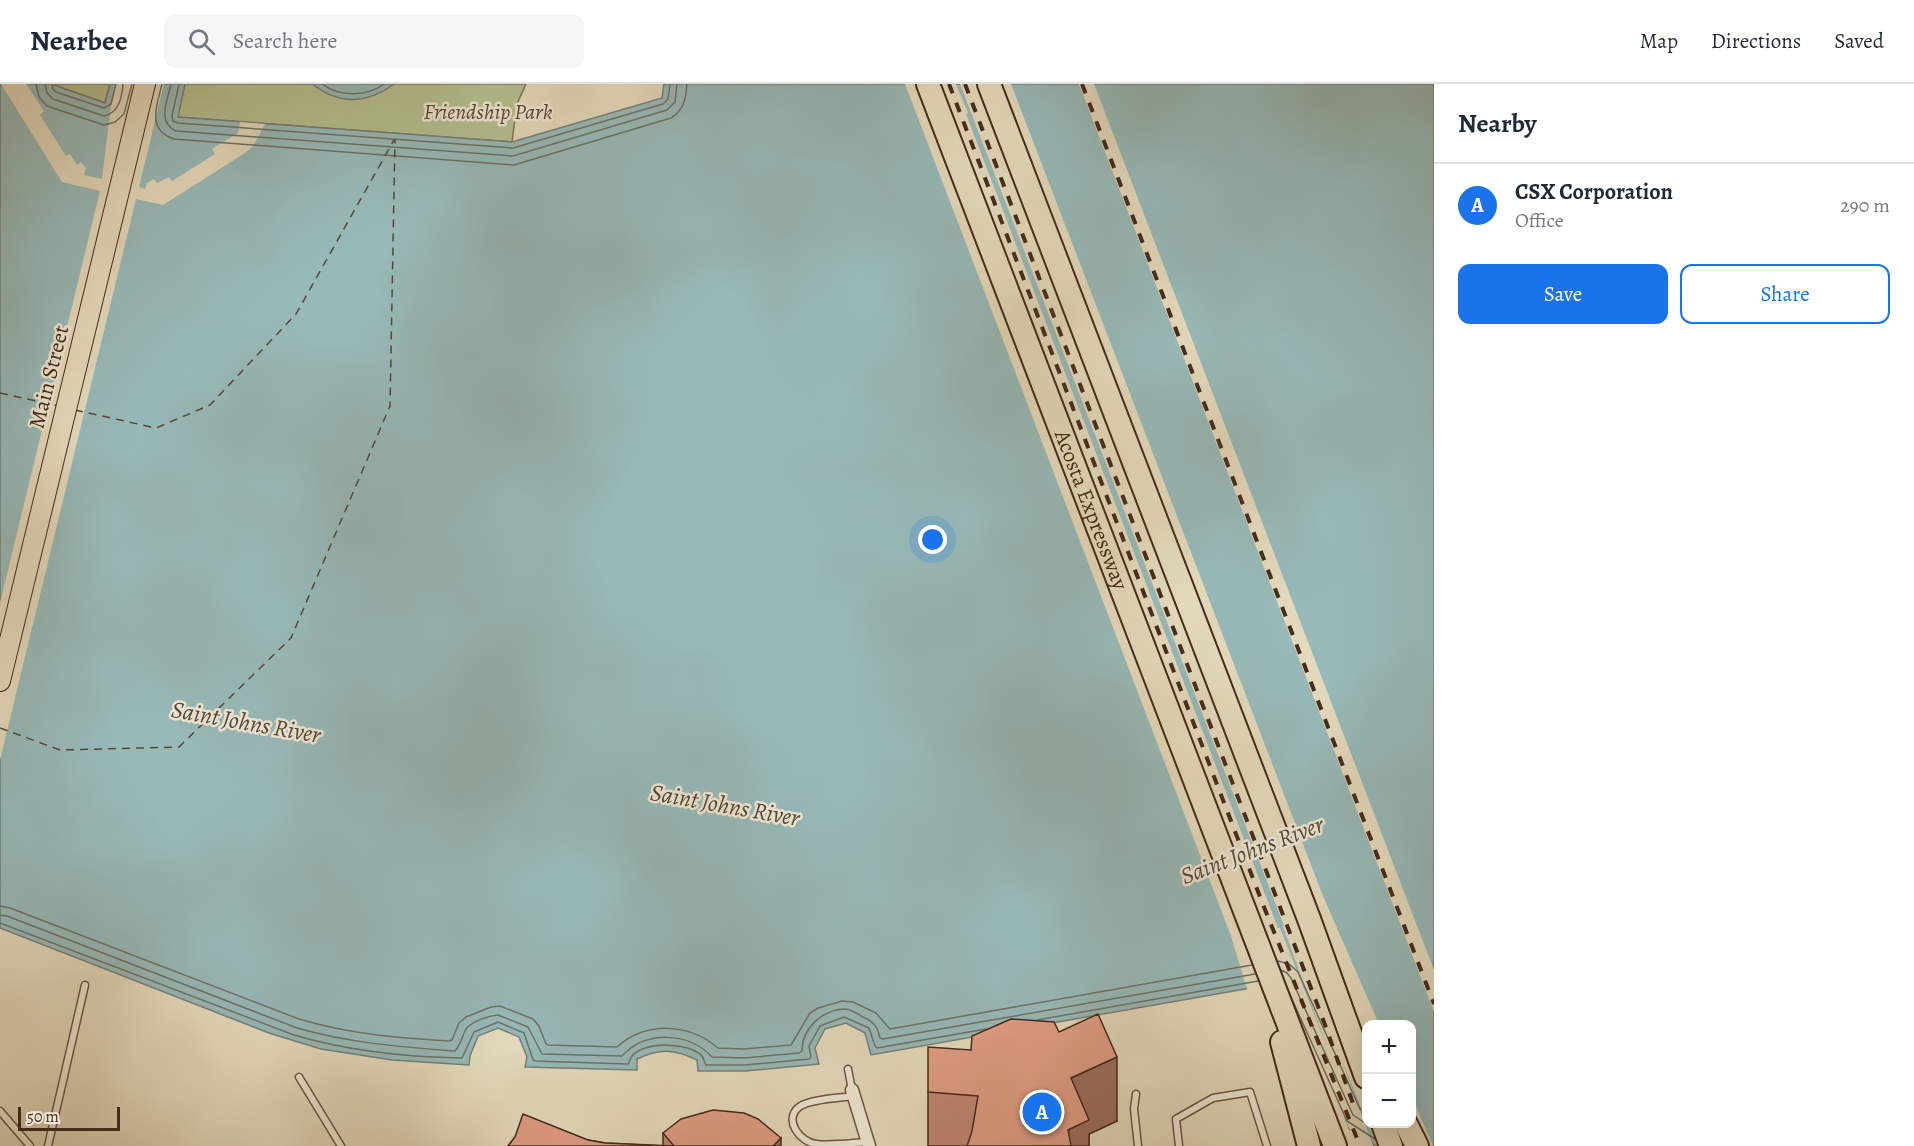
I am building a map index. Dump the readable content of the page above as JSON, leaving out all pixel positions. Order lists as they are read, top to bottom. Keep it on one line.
{"streets":{"highway":["Acosta Expressway"],"main road":["Main Street"]},"water":["Saint Johns River"],"parks":["Friendship Park"],"scale_bar":"50 m","page":{"header":"Nearbee","search":"Search here","nav":["Map","Directions","Saved"],"heading":"Nearby","list":[{"mark":"A","name":"CSX Corporation","note":"Office","value":"290 m"}],"buttons":["Save","Share"],"map_buttons":["+","−"],"pins":"A","scale":"50 m"}}
